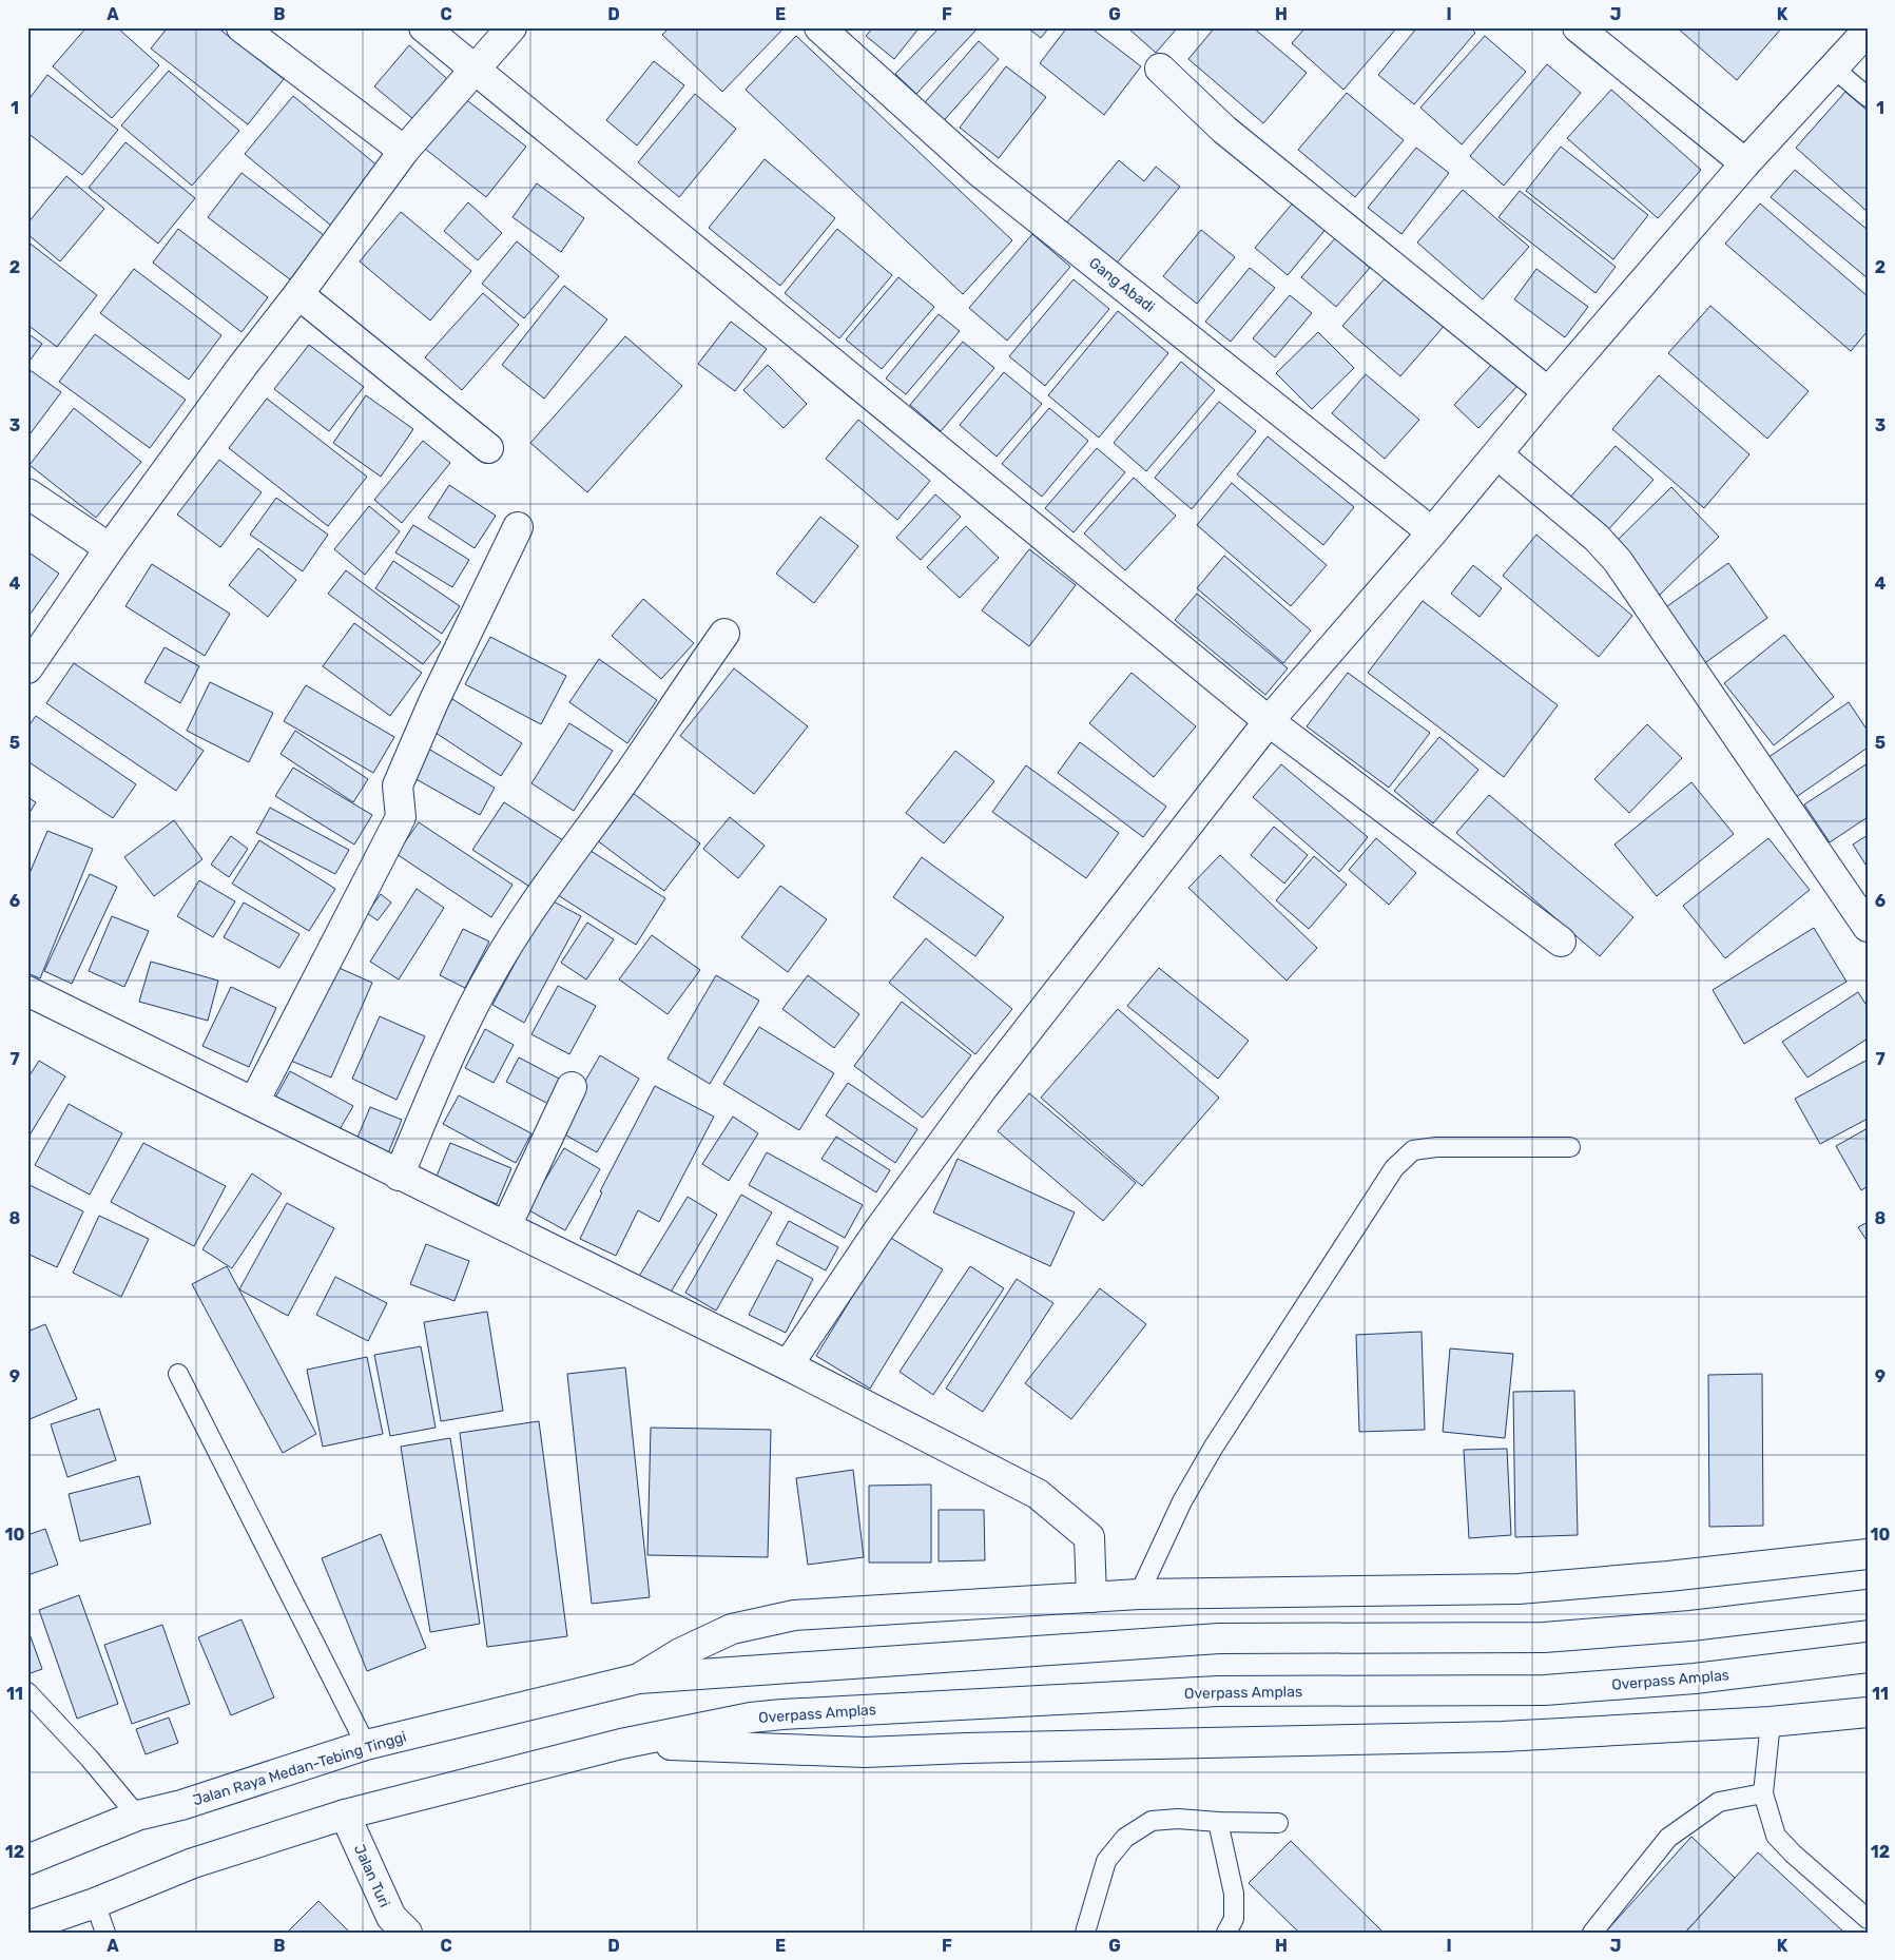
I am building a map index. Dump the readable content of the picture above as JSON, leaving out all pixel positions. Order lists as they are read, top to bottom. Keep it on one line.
{"streets":{"main road":["Gang Abadi","Overpass Amplas","Jalan Raya Medan-Tebing Tinggi","Jalan Turi"]},"grid":{"columns":["A","B","C","D","E","F","G","H","I","J","K"],"rows":["1","2","3","4","5","6","7","8","9","10","11","12"]}}
